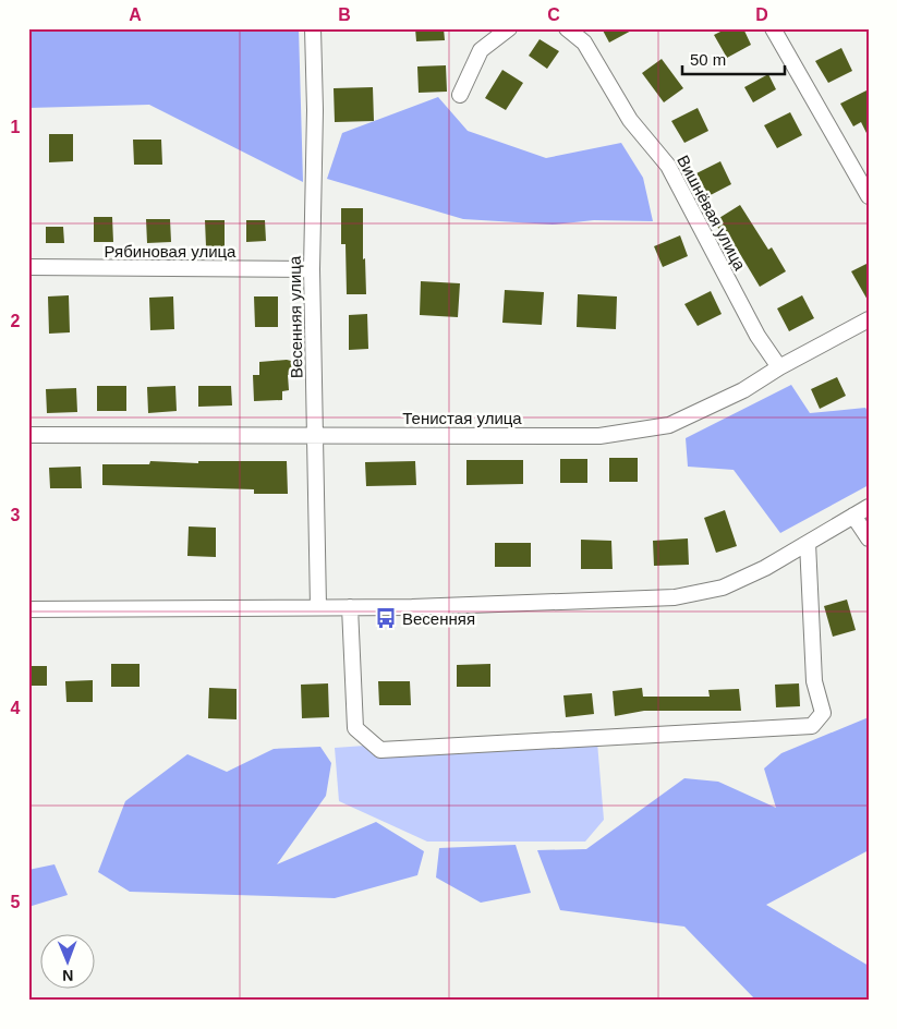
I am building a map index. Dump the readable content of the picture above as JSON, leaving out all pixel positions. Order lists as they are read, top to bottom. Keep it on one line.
{"streets":{"street":["Вишнёвая улица","Рябиновая улица","Весенняя улица","Тенистая улица"]},"crossings":[["Вишнёвая улица","Тенистая улица"],["Рябиновая улица","Весенняя улица"],["Весенняя улица","Тенистая улица"]],"places":{"bus stop":["Весенняя"]},"scale_bar":"50 m","north":"bottom","grid":{"columns":["A","B","C","D"],"rows":["1","2","3","4","5"]}}
